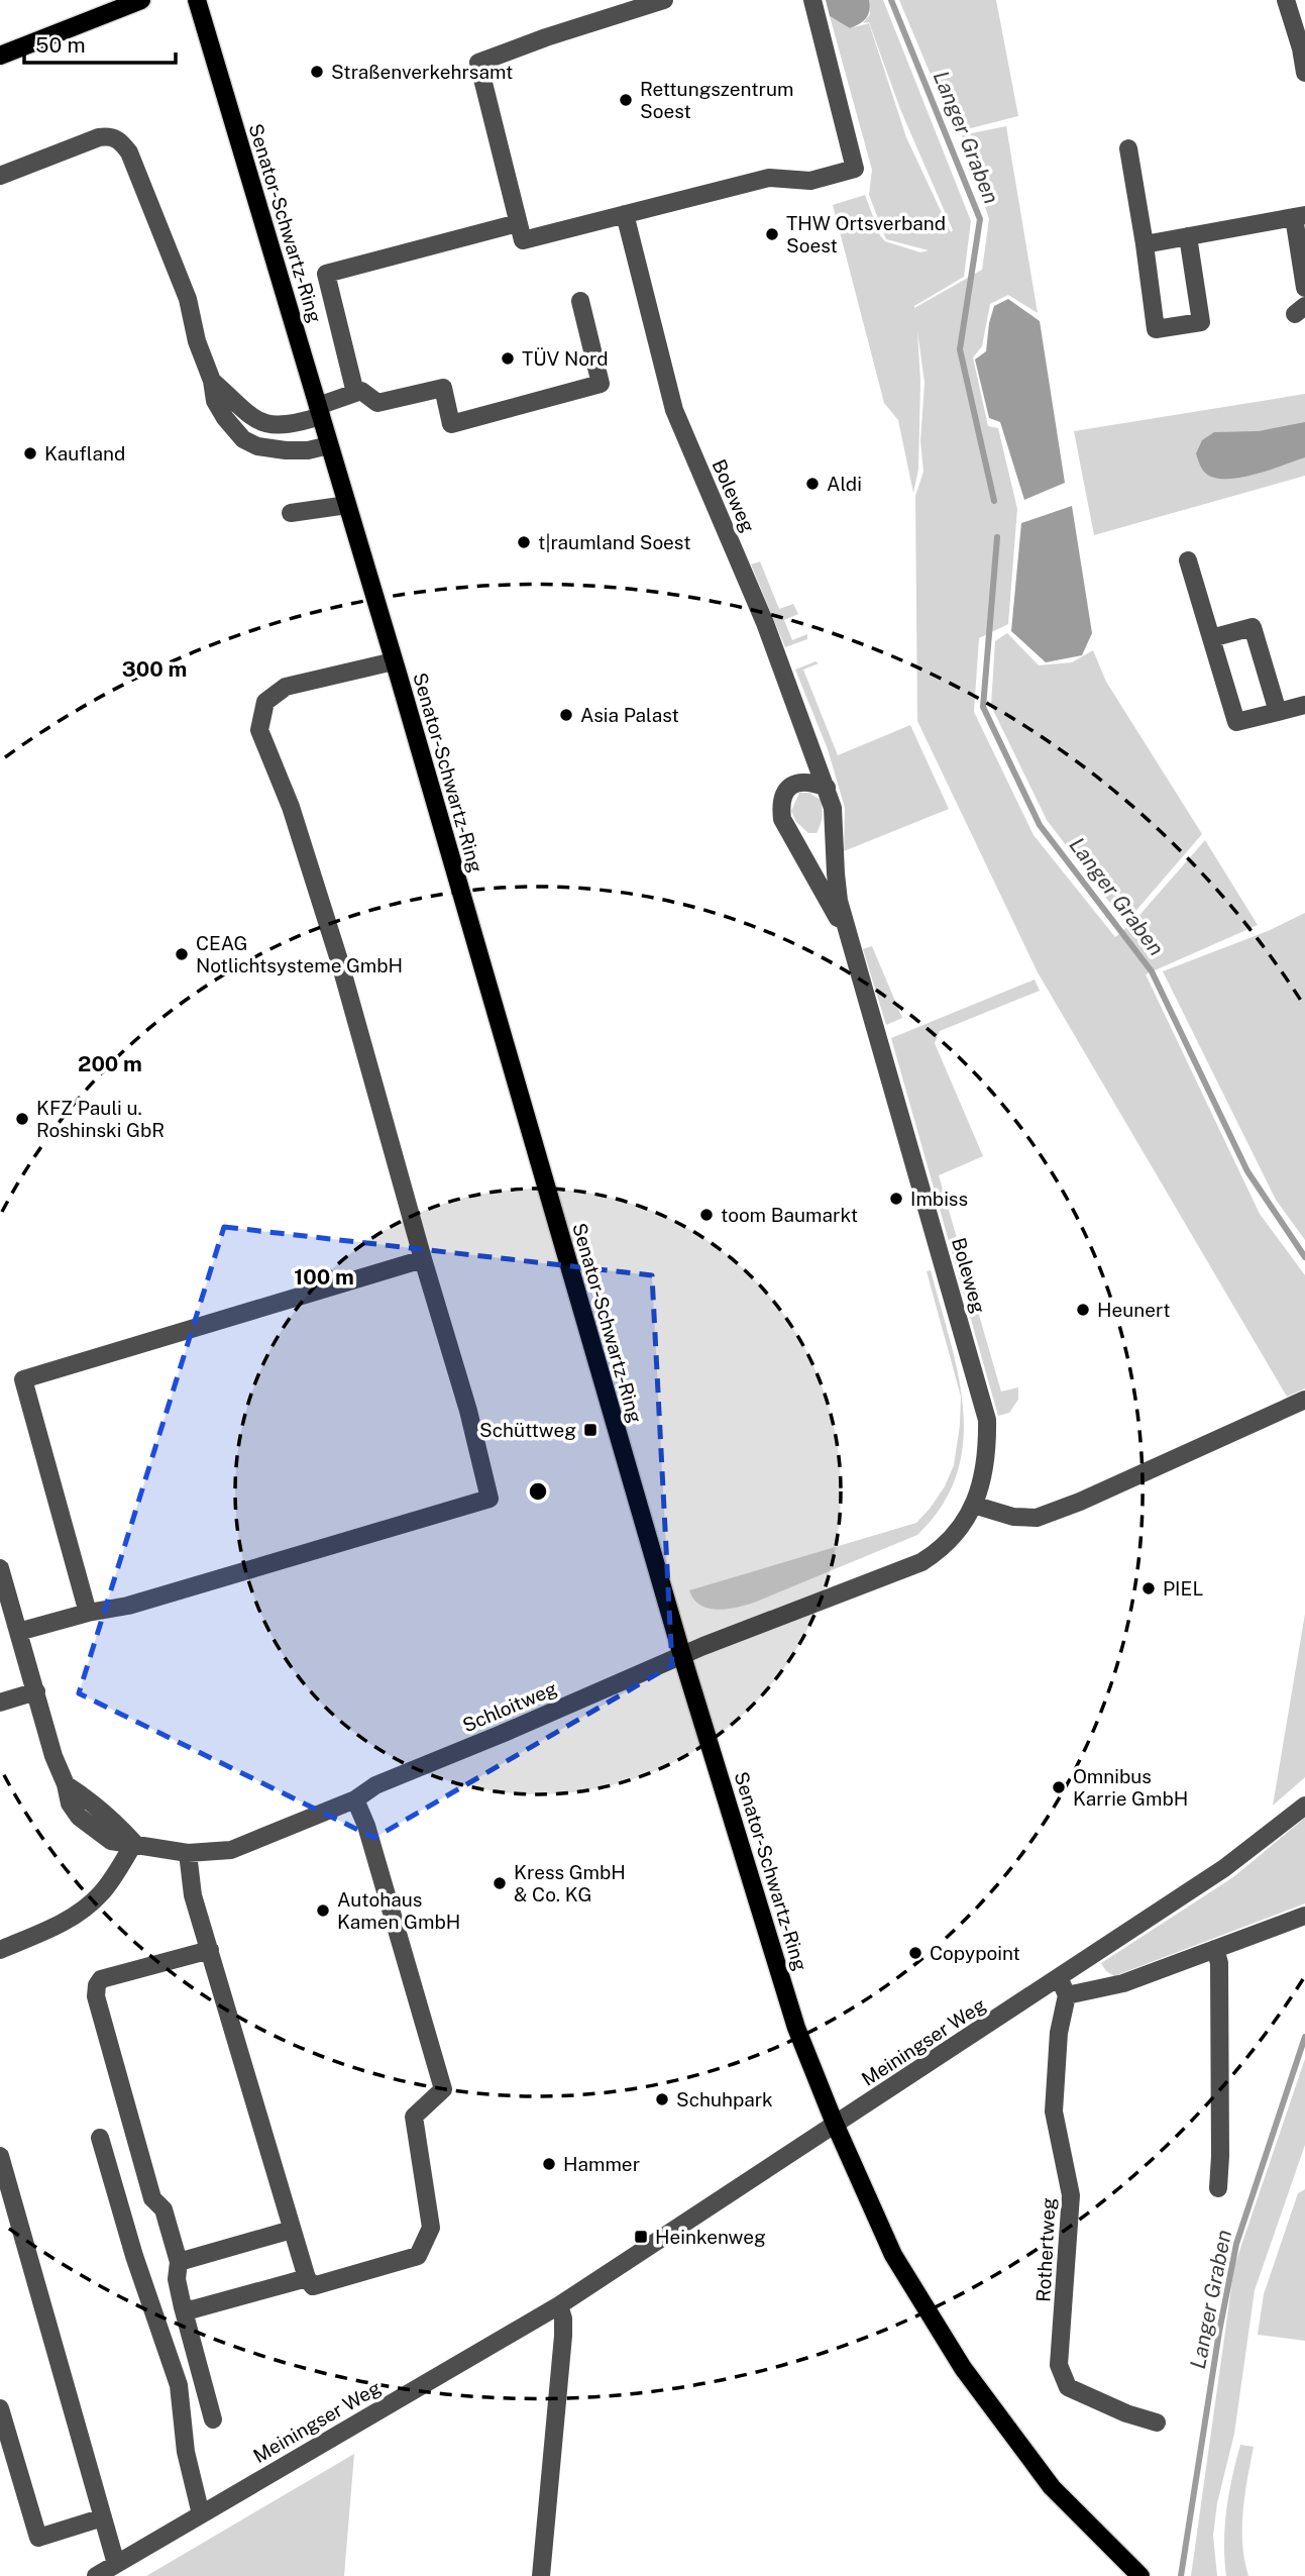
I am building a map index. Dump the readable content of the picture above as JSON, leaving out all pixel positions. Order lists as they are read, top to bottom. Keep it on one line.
{"streets":{"main road":["Senator-Schwartz-Ring"],"street":["Boleweg","Schloitweg","Meiningser Weg","Rothertweg"]},"crossings":[["Senator-Schwartz-Ring","Boleweg"],["Senator-Schwartz-Ring","Schloitweg"],["Senator-Schwartz-Ring","Meiningser Weg"],["Boleweg","Schloitweg"],["Meiningser Weg","Rothertweg"]],"water":["Langer Graben"],"places":{"other":["Straßenverkehrsamt","Rettungszentrum Soest","THW Ortsverband Soest","TÜV Nord","Kaufland","Aldi","t|raumland Soest","Asia Palast","CEAG Notlichtsysteme GmbH","KFZ Pauli u. Roshinski GbR","Imbiss","toom Baumarkt","Heunert","PIEL","Omnibus Karrie GmbH","Kress GmbH & Co. KG","Autohaus Kamen GmbH","Copypoint","Schuhpark","Hammer"],"transit":["Schüttweg","Heinkenweg"]},"scale_bar":"50 m","rings":["300 m","200 m","100 m"]}
